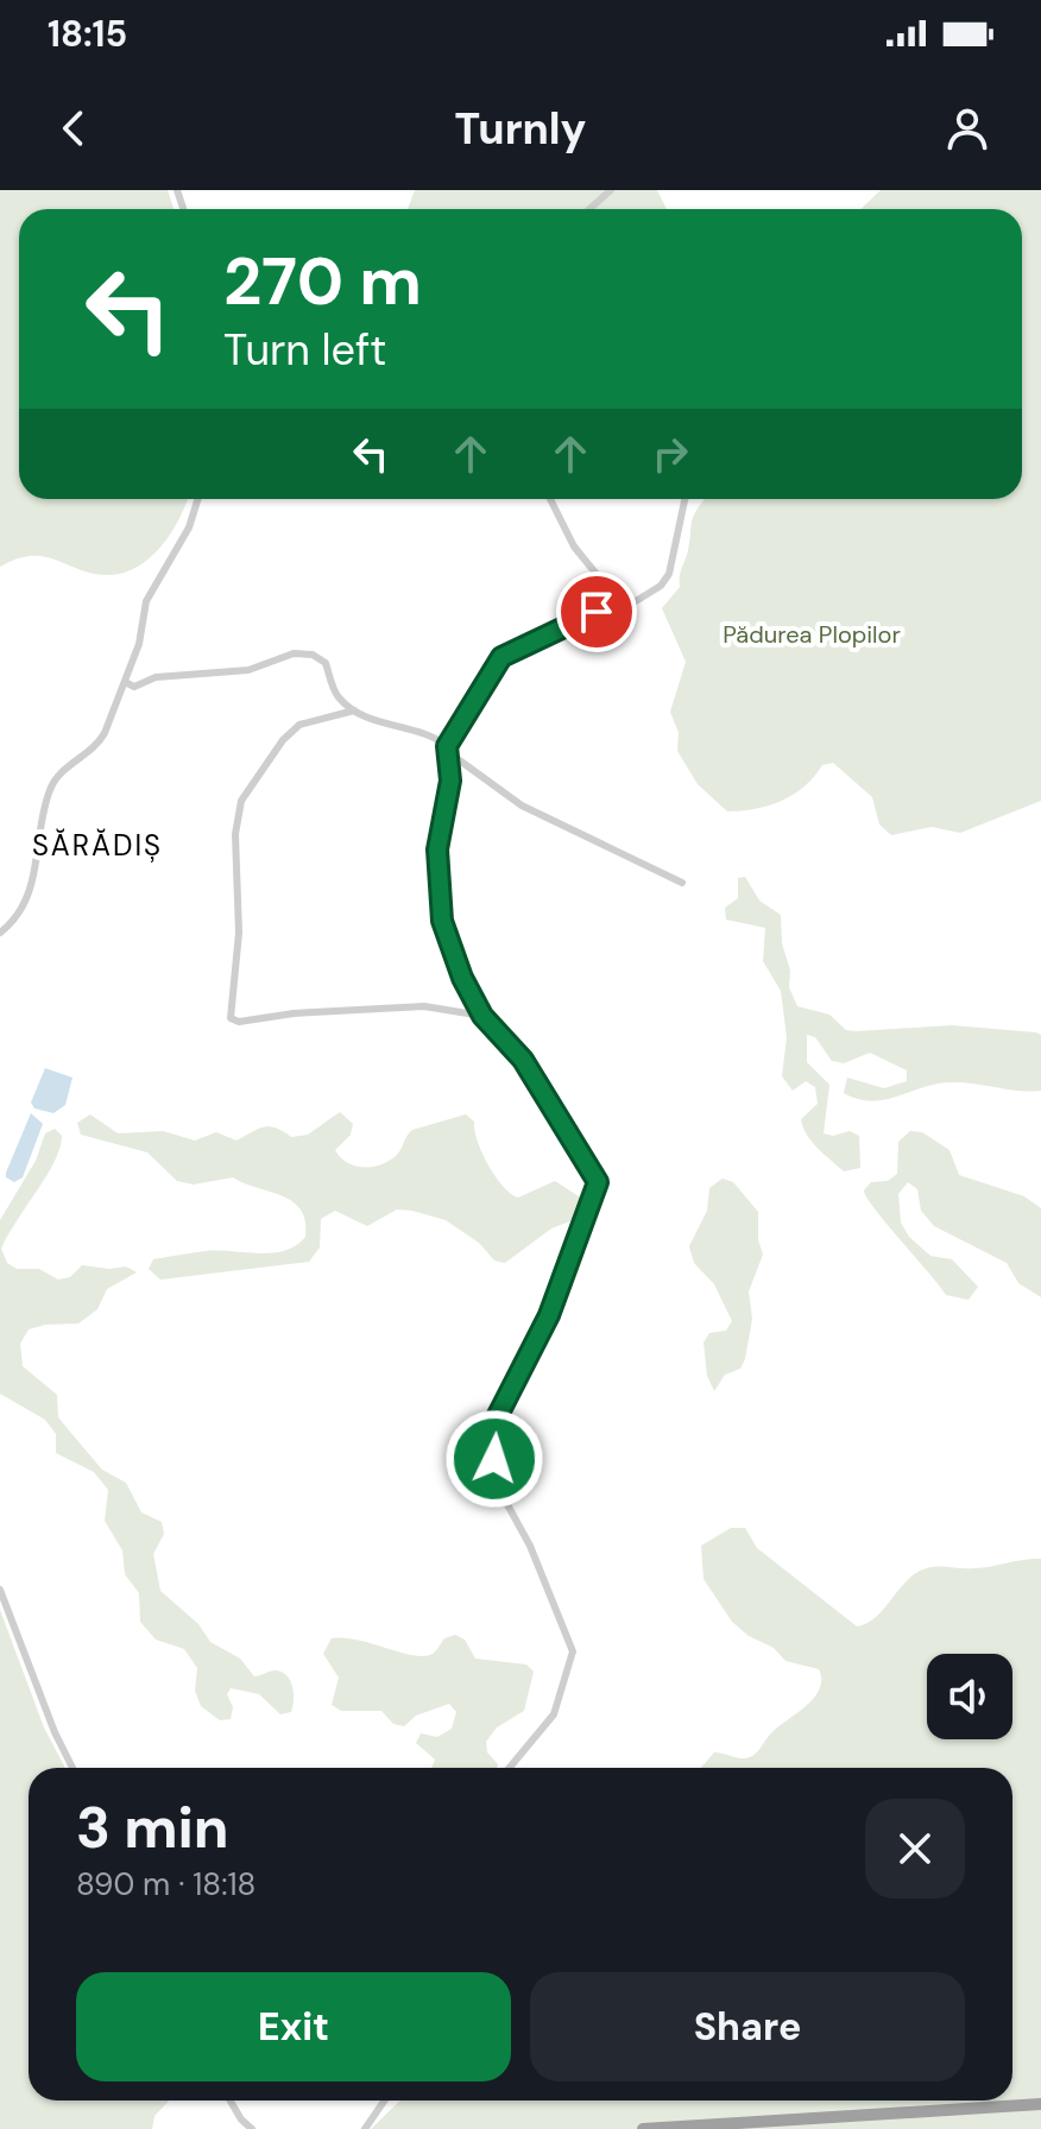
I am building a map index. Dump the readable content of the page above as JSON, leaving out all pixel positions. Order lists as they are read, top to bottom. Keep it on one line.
{"districts":["SĂRĂDIȘ"],"parks":["Pădurea Plopilor"],"page":{"status":"18:15","header":"Turnly","turn":["270 m","Turn left"],"heading":["3 min","890 m · 18:18"],"buttons":["Exit","Share"]}}
